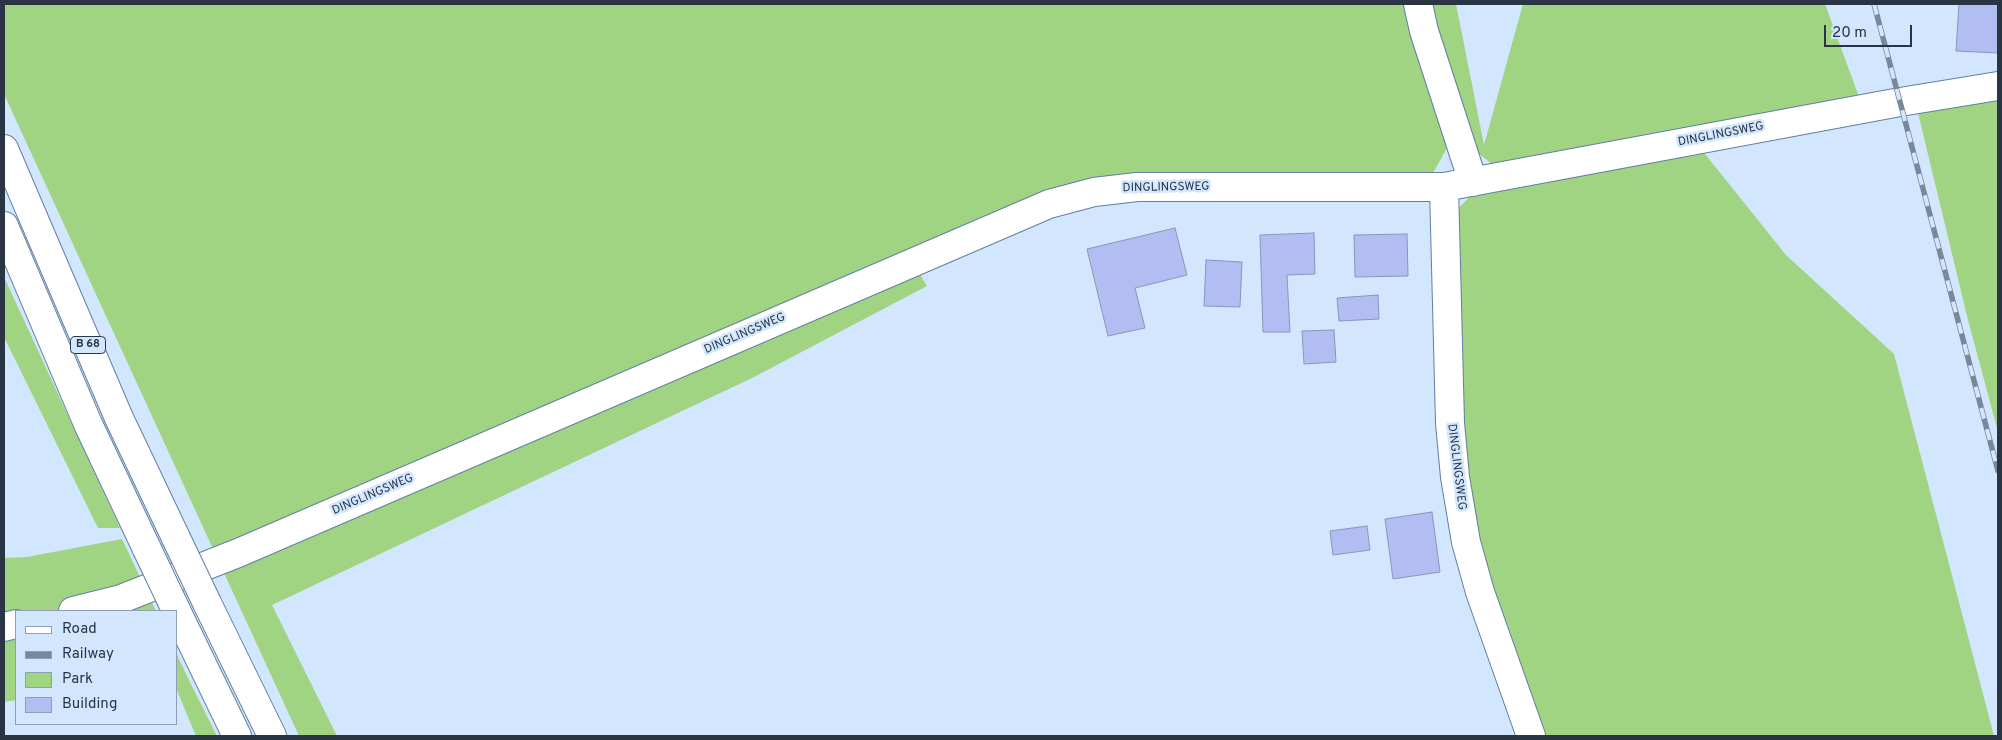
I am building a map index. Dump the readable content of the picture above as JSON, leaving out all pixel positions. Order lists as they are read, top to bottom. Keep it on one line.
{"streets":{"main road":["DINGLINGSWEG","B 68"]},"legend":["Road","Railway","Park","Building"],"scale_bar":"20 m"}
